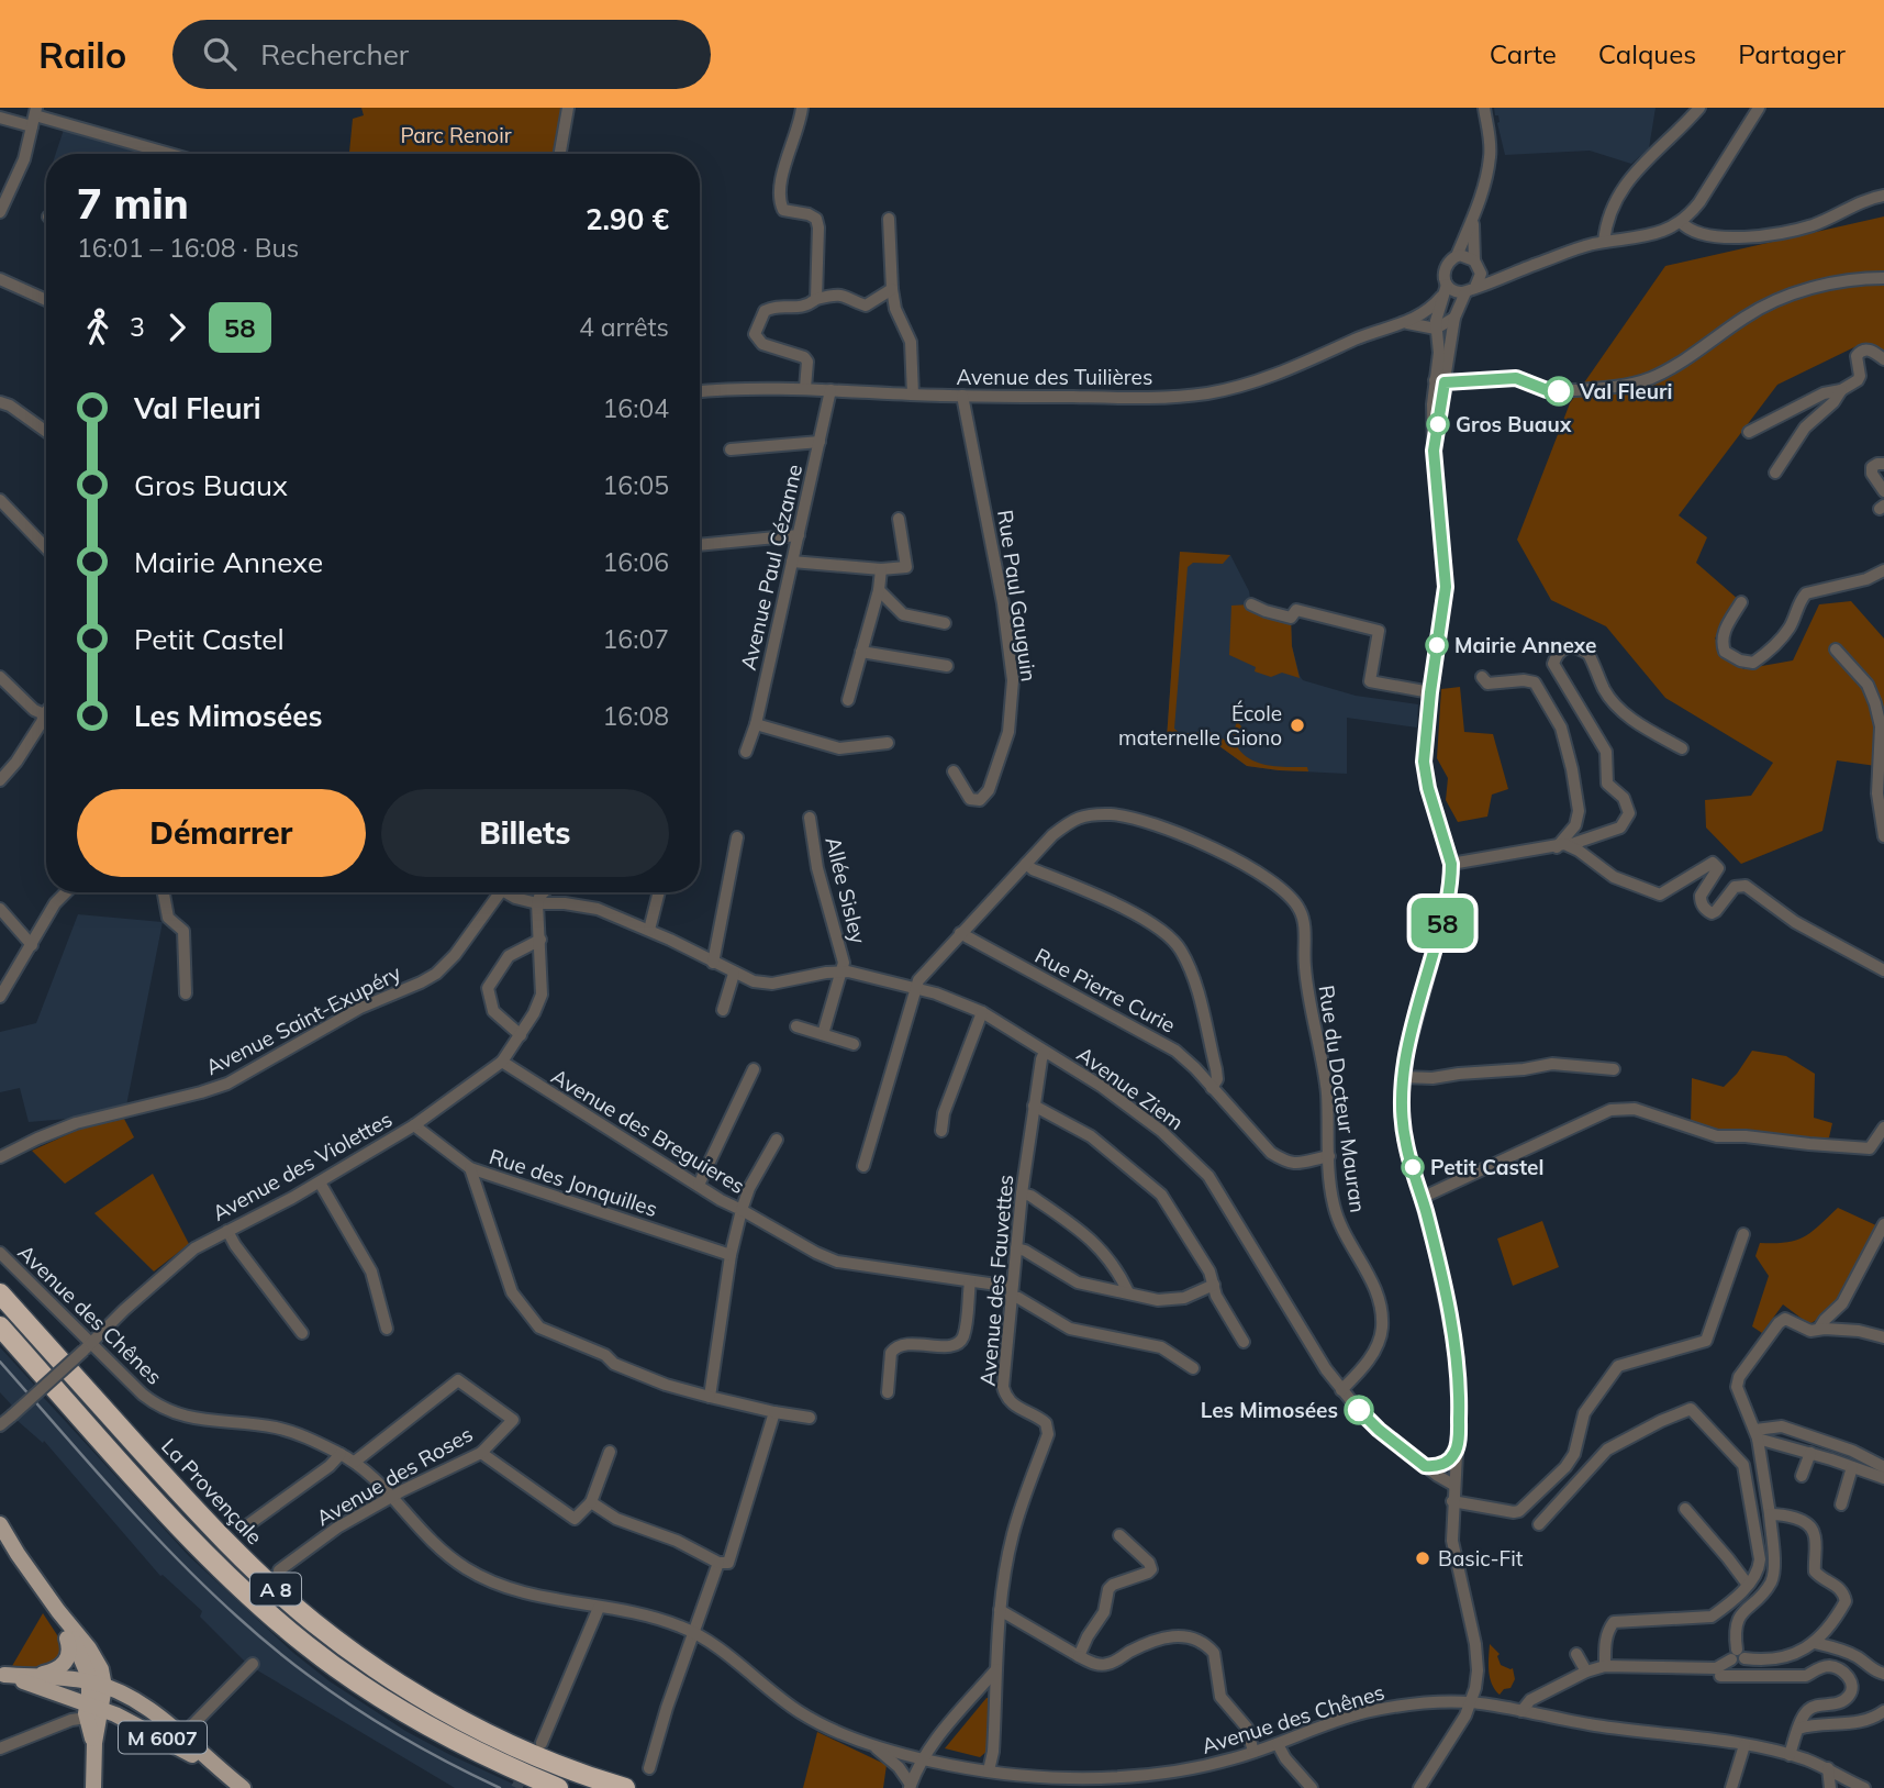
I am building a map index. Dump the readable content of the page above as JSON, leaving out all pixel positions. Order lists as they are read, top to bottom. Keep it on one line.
{"streets":{"highway":["La Provençale","A 8"],"main road":["M 6007"],"street":["Avenue des Tuilières","Avenue Paul Cézanne","Rue Paul Gauguin","Allée Sisley","Rue Pierre Curie","Avenue Saint-Exupéry","Avenue Ziem","Rue du Docteur Mauran","Avenue des Breguieres","Avenue des Violettes","Rue des Jonquilles","Avenue des Fauvettes","Avenue des Chênes","Avenue des Roses"]},"crossings":[["Avenue des Tuilières","Avenue Paul Cézanne"],["Avenue des Tuilières","Rue Paul Gauguin"],["Allée Sisley","Avenue Ziem"],["Rue Pierre Curie","Rue du Docteur Mauran"],["Avenue Ziem","Rue du Docteur Mauran"],["Avenue Ziem","Avenue des Violettes"],["Avenue Ziem","Avenue des Fauvettes"],["Avenue des Breguieres","Avenue des Violettes"],["Avenue des Breguieres","Rue des Jonquilles"],["Avenue des Violettes","Rue des Jonquilles"],["Avenue des Violettes","Avenue des Chênes"],["Avenue des Fauvettes","Avenue des Chênes"],["Avenue des Chênes","Avenue des Roses"]],"parks":["Parc Renoir"],"places":["Val Fleuri","Gros Buaux","Mairie Annexe","École maternelle Giono","Petit Castel","Les Mimosées","Basic-Fit"],"lines":["bus line 58"],"page":{"header":"Railo","search":"Rechercher","nav":["Carte","Calques","Partager"],"on_map":"58","heading":["7 min","16:01 – 16:08 · Bus","2.90 €"],"legs":["3","58","4 arrêts"],"list":[{"name":"Val Fleuri","value":"16:04"},{"name":"Gros Buaux","value":"16:05"},{"name":"Mairie Annexe","value":"16:06"},{"name":"Petit Castel","value":"16:07"},{"name":"Les Mimosées","value":"16:08"}],"buttons":["Démarrer","Billets"]}}
